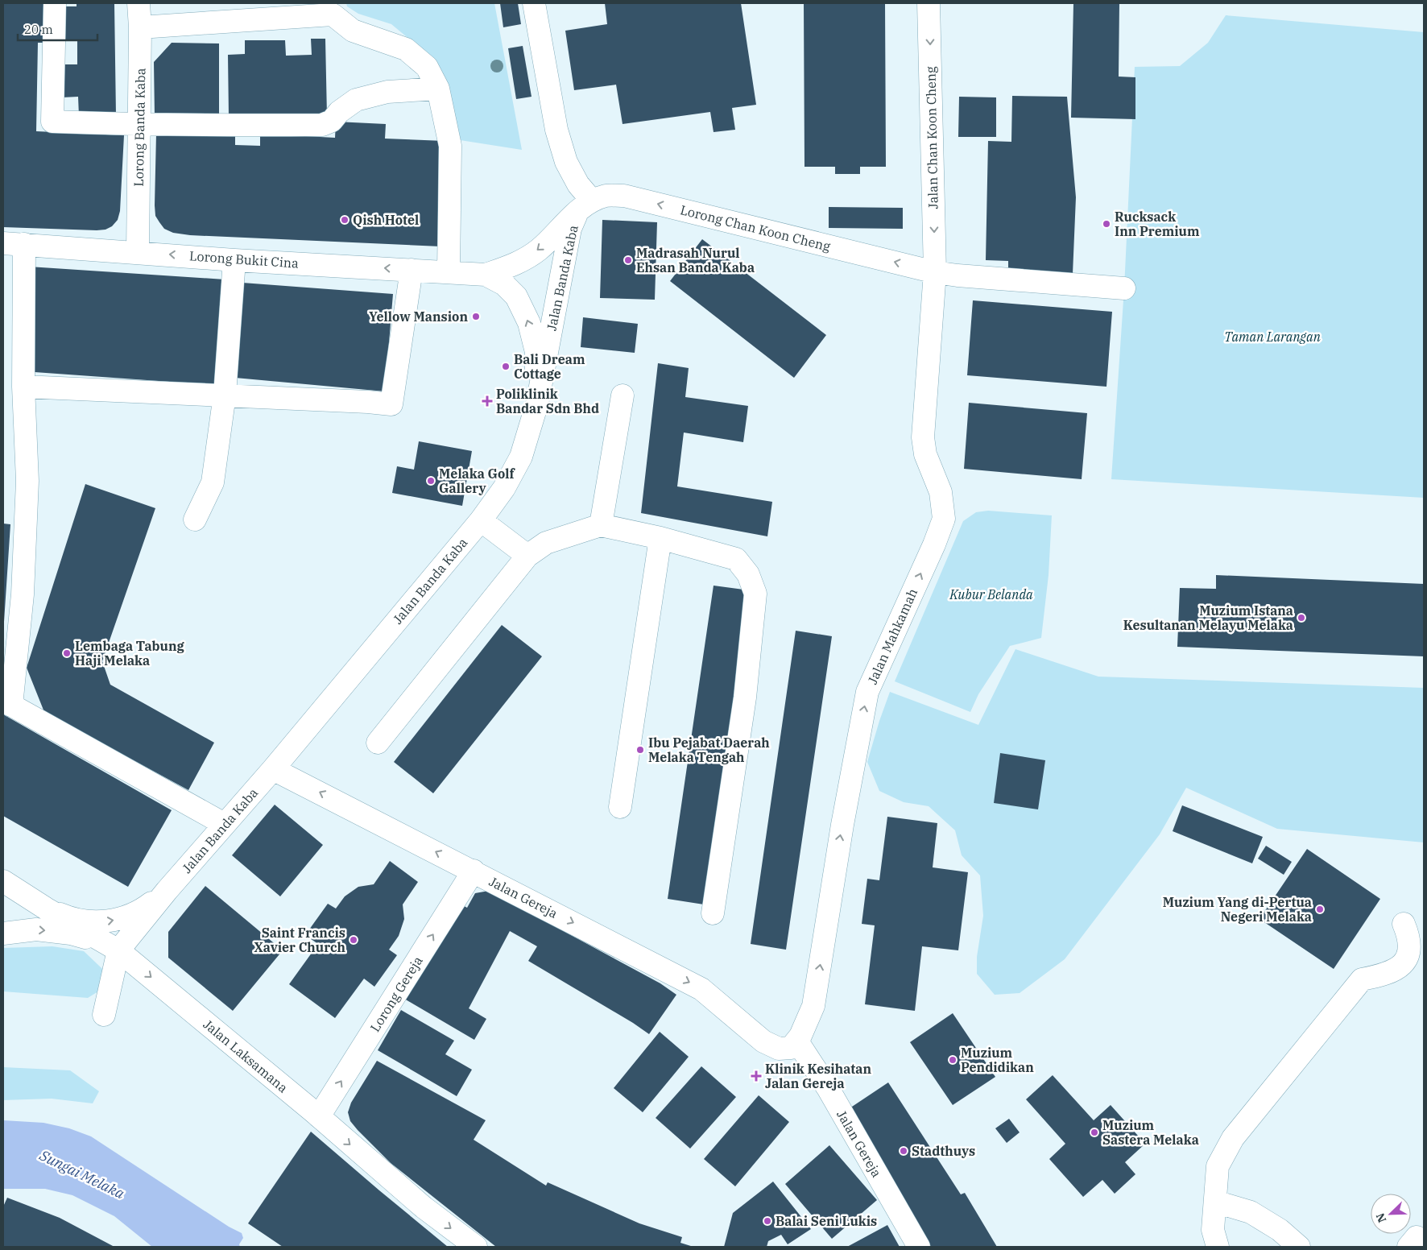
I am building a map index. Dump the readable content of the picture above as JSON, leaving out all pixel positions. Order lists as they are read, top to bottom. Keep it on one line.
{"streets":{"street":["Lorong Banda Kaba","Jalan Chan Koon Cheng","Lorong Chan Koon Cheng","Lorong Bukit Cina","Jalan Banda Kaba","Jalan Mahkamah","Jalan Gereja","Lorong Gereja","Jalan Laksamana"]},"crossings":[["Lorong Banda Kaba","Lorong Bukit Cina"],["Jalan Chan Koon Cheng","Lorong Chan Koon Cheng"],["Jalan Chan Koon Cheng","Jalan Mahkamah"],["Lorong Chan Koon Cheng","Lorong Bukit Cina"],["Lorong Chan Koon Cheng","Jalan Banda Kaba"],["Lorong Chan Koon Cheng","Jalan Mahkamah"],["Lorong Bukit Cina","Jalan Banda Kaba"],["Jalan Banda Kaba","Jalan Gereja"],["Jalan Banda Kaba","Jalan Laksamana"],["Jalan Mahkamah","Jalan Gereja"],["Jalan Gereja","Lorong Gereja"],["Lorong Gereja","Jalan Laksamana"]],"one_way":["Jalan Chan Koon Cheng","Lorong Chan Koon Cheng","Jalan Mahkamah","Lorong Gereja","Jalan Laksamana"],"water":["Sungai Melaka"],"parks":["Taman Larangan","Kubur Belanda"],"places":{"other":["Qish Hotel","Rucksack Inn Premium","Madrasah Nurul Ehsan Banda Kaba","Yellow Mansion","Bali Dream Cottage","Melaka Golf Gallery","Muzium Istana Kesultanan Melayu Melaka","Lembaga Tabung Haji Melaka","Ibu Pejabat Daerah Melaka Tengah","Muzium Yang di-Pertua Negeri Melaka","Saint Francis Xavier Church","Muzium Pendidikan","Muzium Sastera Melaka","Stadthuys","Balai Seni Lukis"],"health":["Poliklinik Bandar Sdn Bhd","Klinik Kesihatan Jalan Gereja"]},"scale_bar":"20 m","north":"bottom left"}
